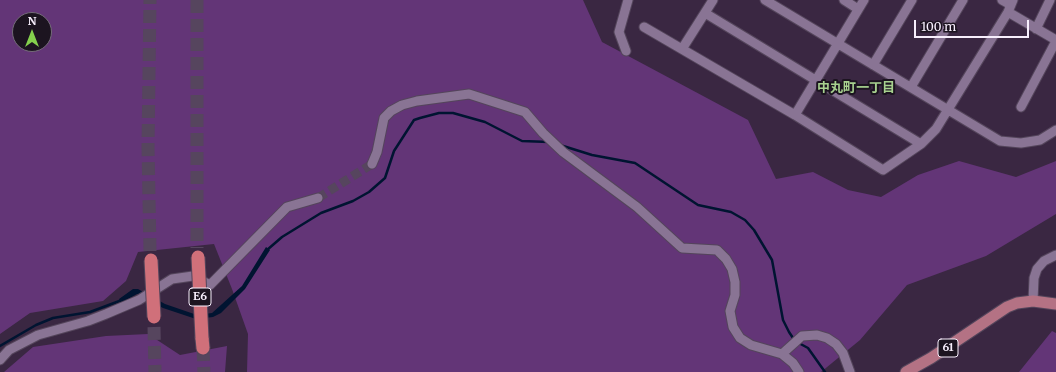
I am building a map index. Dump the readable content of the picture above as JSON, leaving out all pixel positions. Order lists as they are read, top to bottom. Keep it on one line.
{"streets":{"highway":["E6"],"main road":["61"]},"districts":["中丸町一丁目"],"scale_bar":"100 m","north":"top"}
